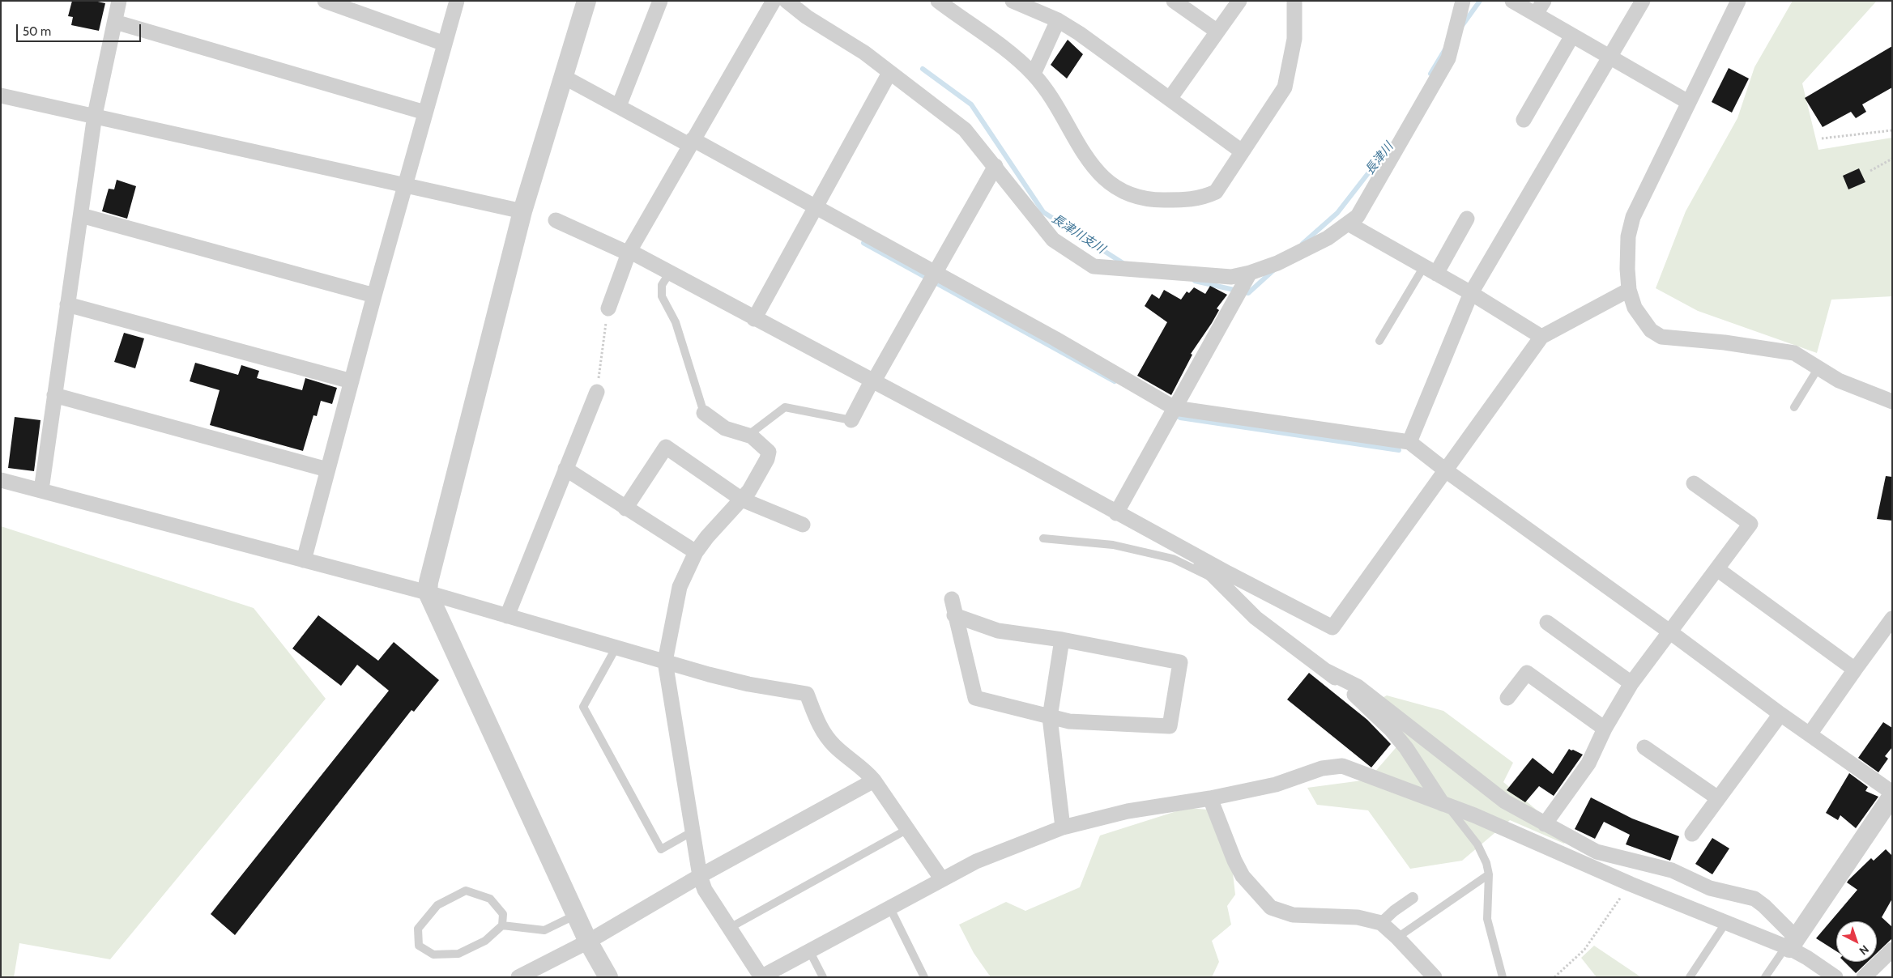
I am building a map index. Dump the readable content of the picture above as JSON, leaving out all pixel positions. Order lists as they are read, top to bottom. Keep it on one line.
{"water":["長津川","長津川支川"],"scale_bar":"50 m","north":"bottom right"}
